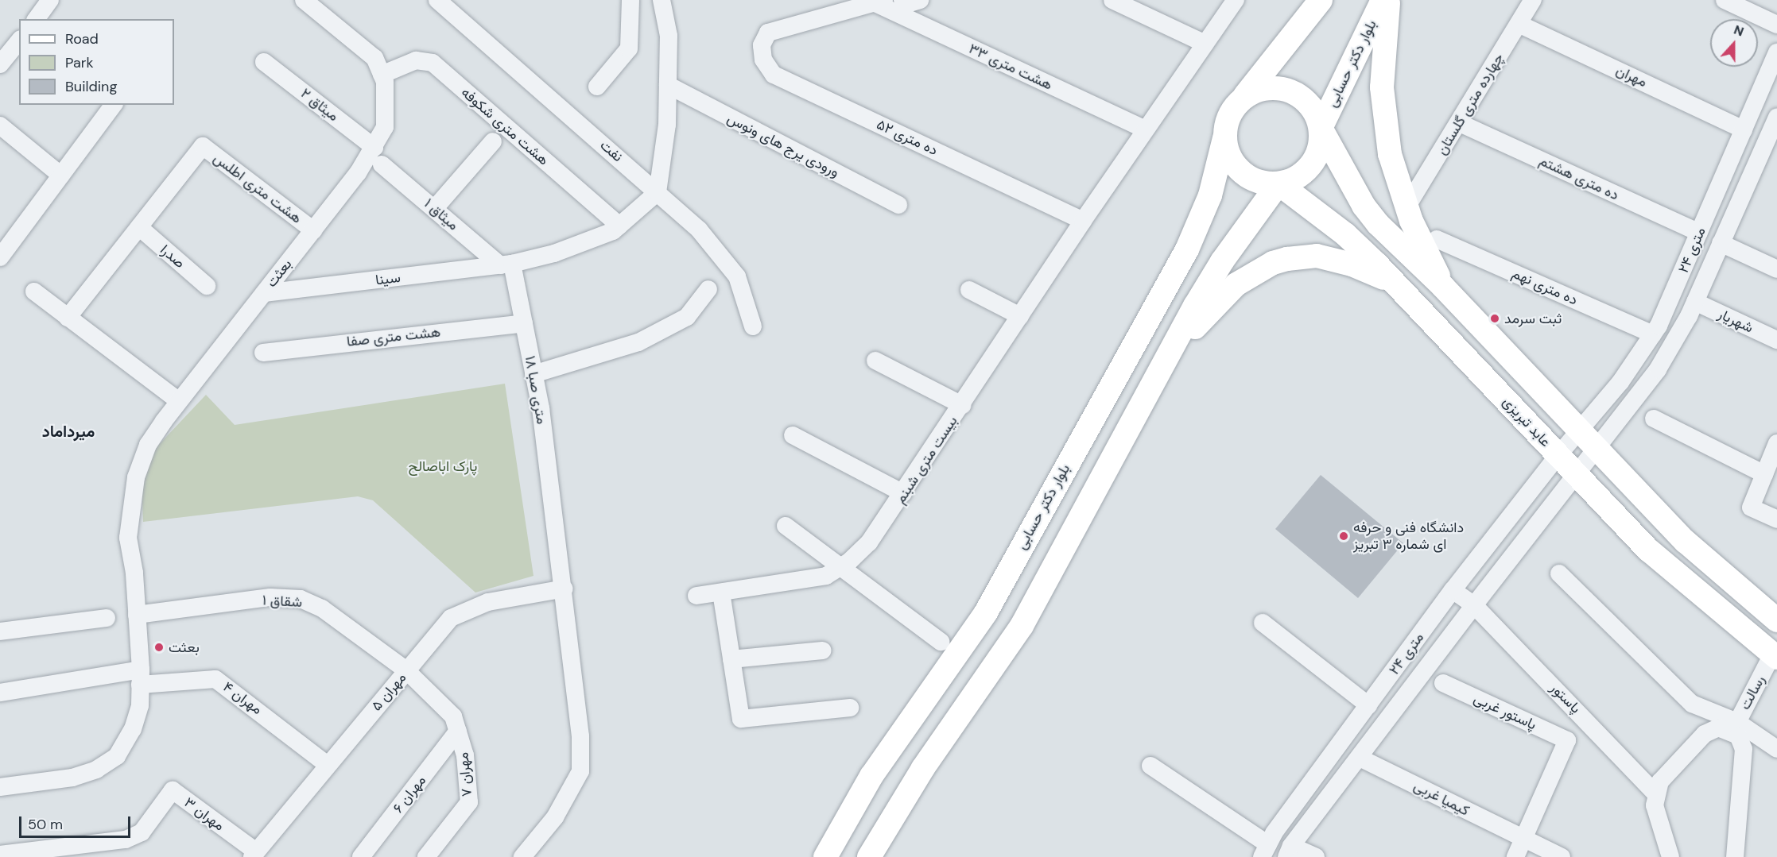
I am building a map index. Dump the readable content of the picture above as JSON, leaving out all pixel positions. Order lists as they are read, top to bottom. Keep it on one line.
{"streets":{"main road":["بلوار دکتر حسابی","عابد تبریزی"],"street":["هشت متری ۳۳","مهران","چهارده متری گلستان","میثاق ۲","هشت متری شکوفه","ده متری ۵۲","ورودی یرج های ونوس","نفت","ده متری هشتم","هشت متری اطلس","میثاق ۱","۲۴ متری","صدرا","بعثت","سینا","ده متری نهم","شهریار","هشت متری صفا","متری صبا ۱۸","بیست متری شبنم","شقاق ۱","مهران ۵","رسالت","مهران ۴","پاستور","پاستور غربی","مهران ۷","مهران ۶","کیمیا غربی","مهران ۳"]},"crossings":[["بلوار دکتر حسابی","عابد تبریزی"],["هشت متری ۳۳","ده متری ۵۲"],["هشت متری ۳۳","بیست متری شبنم"],["مهران","چهارده متری گلستان"],["مهران","۲۴ متری"],["چهارده متری گلستان","ده متری هشتم"],["میثاق ۲","بعثت"],["هشت متری شکوفه","بعثت"],["ده متری ۵۲","بیست متری شبنم"],["ده متری هشتم","۲۴ متری"],["هشت متری اطلس","صدرا"],["هشت متری اطلس","بعثت"],["میثاق ۱","سینا"],["میثاق ۱","متری صبا ۱۸"],["۲۴ متری","ده متری نهم"],["۲۴ متری","شهریار"],["۲۴ متری","عابد تبریزی"],["۲۴ متری","پاستور"],["۲۴ متری","کیمیا غربی"],["بعثت","سینا"],["بعثت","شقاق ۱"],["بعثت","مهران ۴"],["سینا","متری صبا ۱۸"],["هشت متری صفا","متری صبا ۱۸"],["متری صبا ۱۸","مهران ۵"],["عابد تبریزی","رسالت"],["شقاق ۱","مهران ۵"],["شقاق ۱","مهران ۷"],["مهران ۵","مهران ۴"],["مهران ۵","مهران ۷"],["مهران ۵","مهران ۳"],["پاستور غربی","کیمیا غربی"],["مهران ۷","مهران ۶"]],"districts":["میرداماد"],"parks":["پارک اباصالح"],"places":["ثبت سرمد","دانشگاه فنی و حرفه ای شماره ۳ تبریز","بعثت"],"legend":["Road","Park","Building"],"scale_bar":"50 m","north":"top"}
